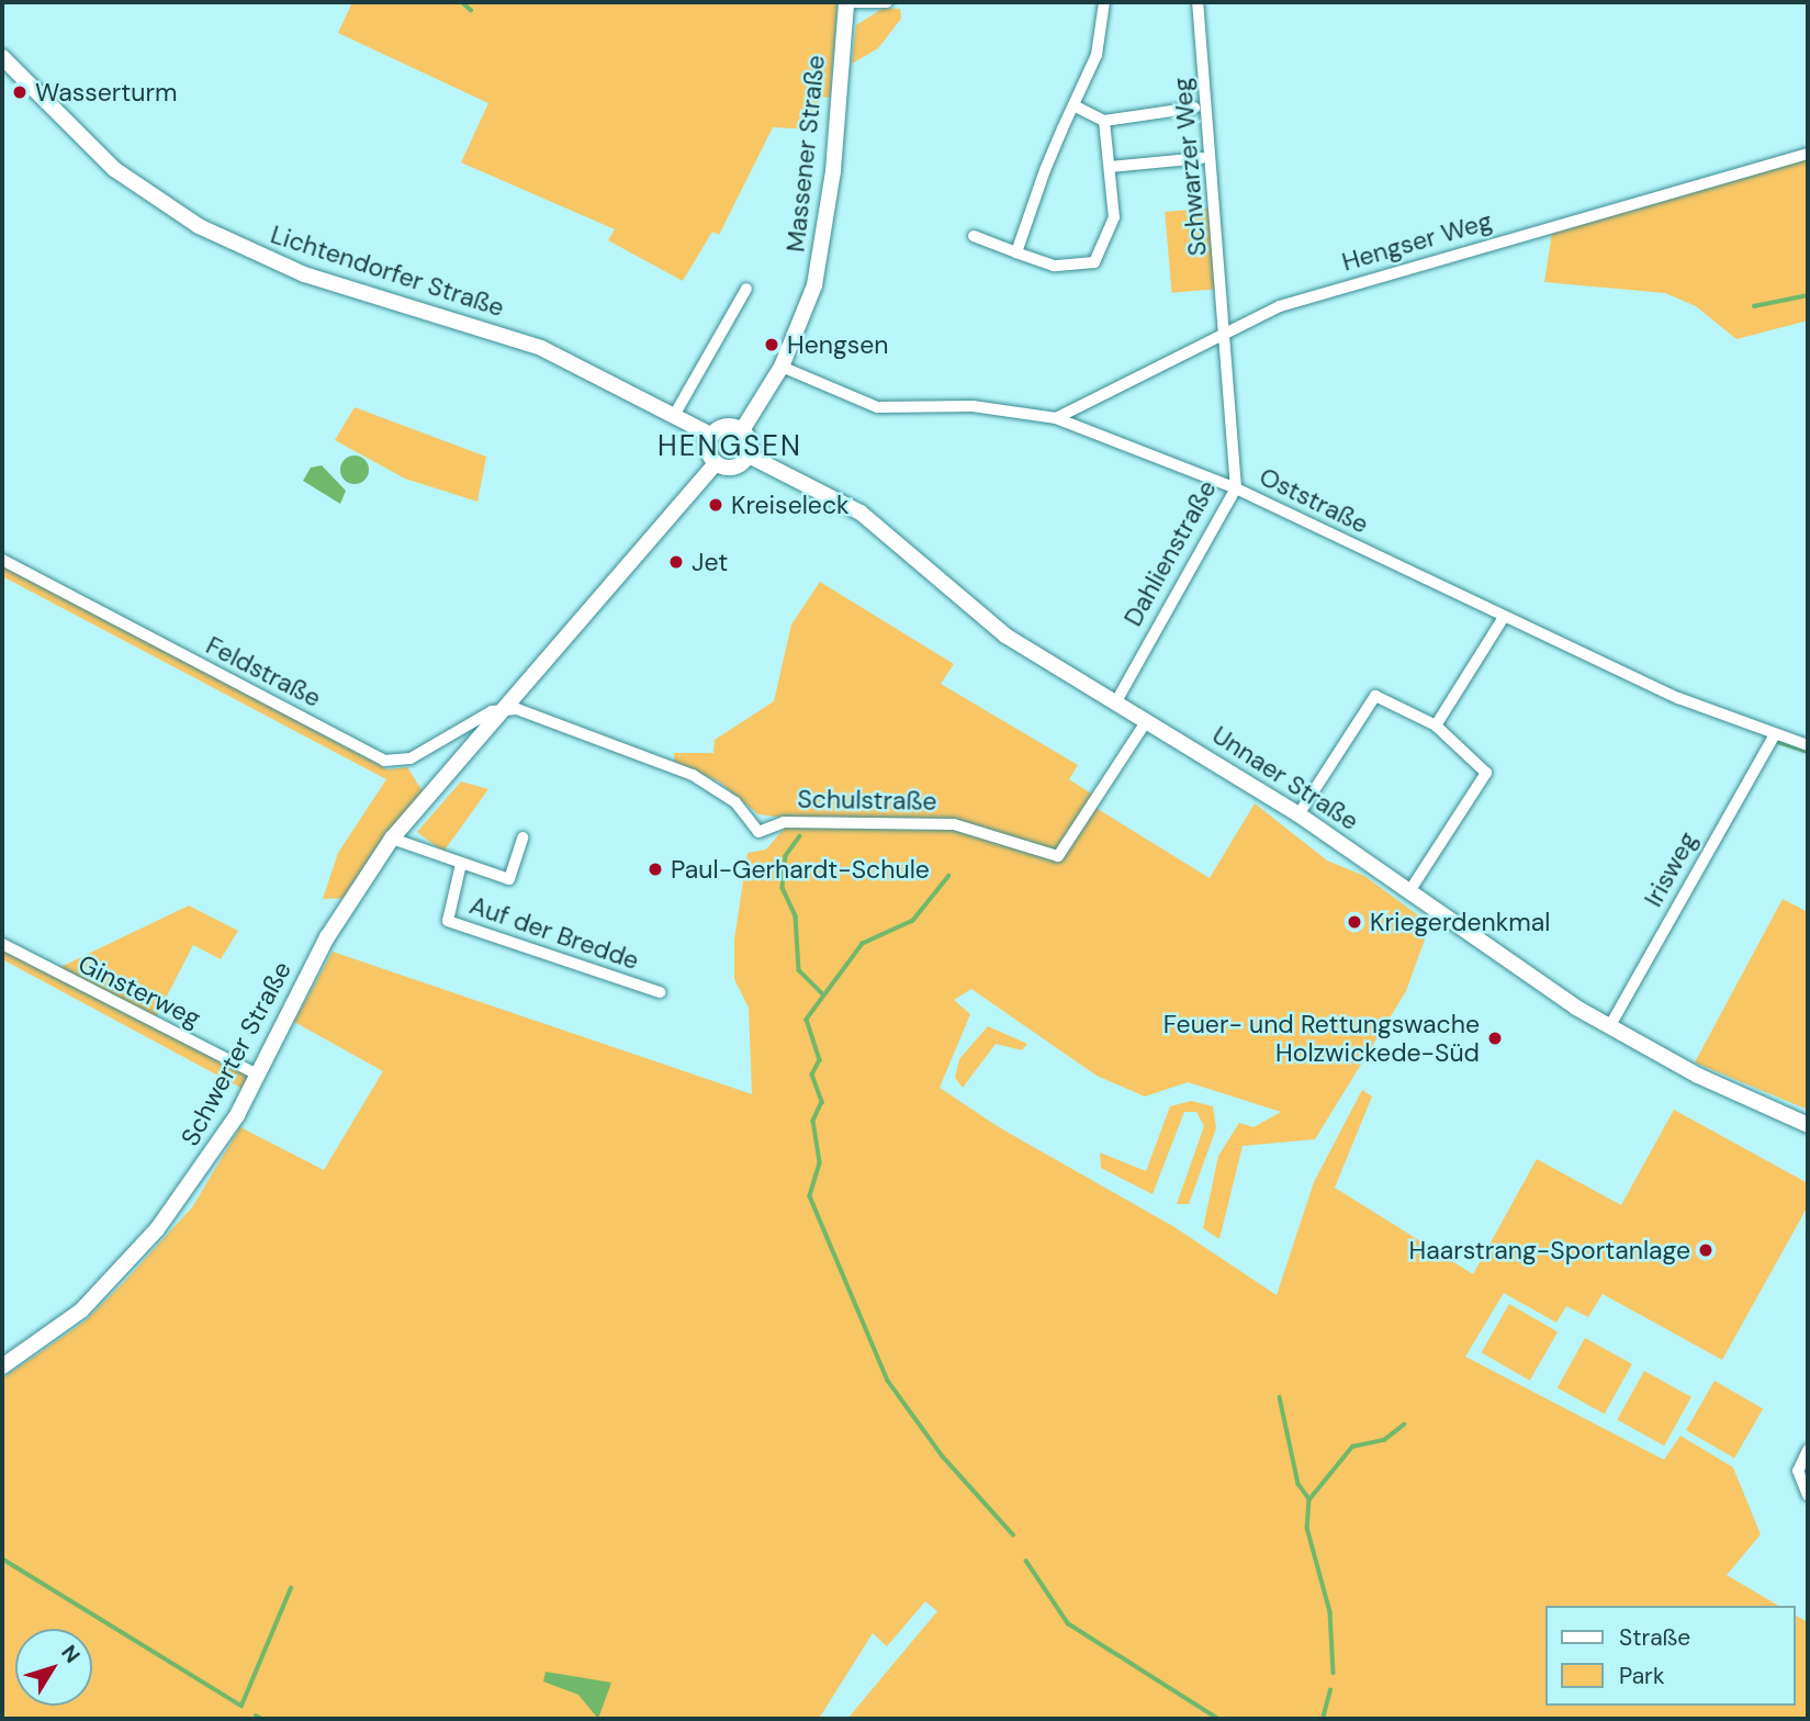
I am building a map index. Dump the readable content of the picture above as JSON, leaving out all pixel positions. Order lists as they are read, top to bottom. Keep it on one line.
{"streets":{"main road":["Massener Straße","Lichtendorfer Straße","Unnaer Straße","Schwerter Straße"],"street":["Schwarzer Weg","Hengser Weg","Oststraße","Dahlienstraße","Feldstraße","Schulstraße","Irisweg","Auf der Bredde","Ginsterweg"]},"crossings":[["Massener Straße","Lichtendorfer Straße"],["Massener Straße","Oststraße"],["Massener Straße","Unnaer Straße"],["Massener Straße","Schwerter Straße"],["Schwarzer Weg","Hengser Weg"],["Schwarzer Weg","Dahlienstraße"],["Hengser Weg","Oststraße"],["Hengser Weg","Dahlienstraße"],["Lichtendorfer Straße","Unnaer Straße"],["Lichtendorfer Straße","Schwerter Straße"],["Oststraße","Dahlienstraße"],["Oststraße","Irisweg"],["Dahlienstraße","Unnaer Straße"],["Feldstraße","Schulstraße"],["Feldstraße","Schwerter Straße"],["Unnaer Straße","Irisweg"],["Unnaer Straße","Schwerter Straße"],["Schulstraße","Schwerter Straße"],["Ginsterweg","Schwerter Straße"]],"districts":["HENGSEN"],"places":["Wasserturm","Hengsen","Kreiseleck","Jet","Paul-Gerhardt-Schule","Kriegerdenkmal","Feuer- und Rettungswache Holzwickede-Süd","Haarstrang-Sportanlage"],"legend":["Straße","Park"],"north":"top right"}
